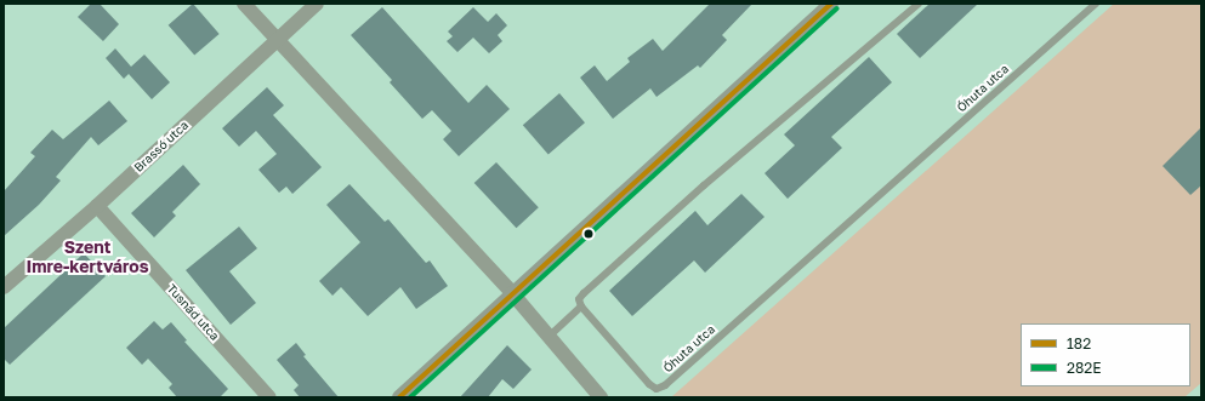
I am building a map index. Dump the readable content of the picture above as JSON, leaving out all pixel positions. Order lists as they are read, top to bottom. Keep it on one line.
{"streets":{"street":["Brassó utca","Tusnád utca"],"lane":["Óhuta utca"]},"crossings":[["Brassó utca","Tusnád utca"]],"districts":["Szent Imre-kertváros"],"lines":["transit line 182","transit line 282E"],"legend":["182","282E"]}
